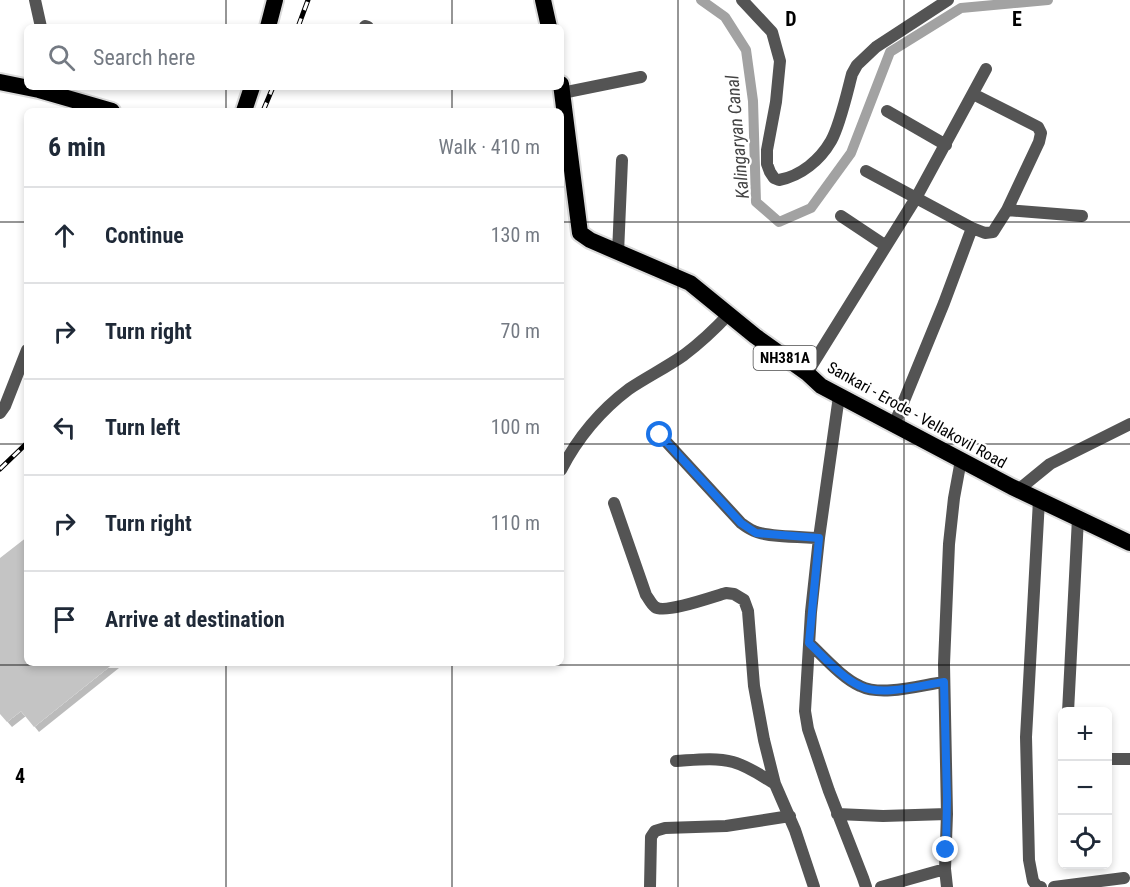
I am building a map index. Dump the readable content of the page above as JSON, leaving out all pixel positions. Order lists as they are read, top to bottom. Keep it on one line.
{"streets":{"highway":["NH381A","Sankari - Erode - Vellakovil Road"]},"water":["Kalingaryan Canal"],"page":{"search":"Search here","heading":["6 min","Walk · 410 m"],"list":[["Continue","130 m"],["Turn right","70 m"],["Turn left","100 m"],["Turn right","110 m"],"Arrive at destination"],"map_buttons":["+","−"]},"grid":{"columns":["D","E"],"rows":["4"]}}
